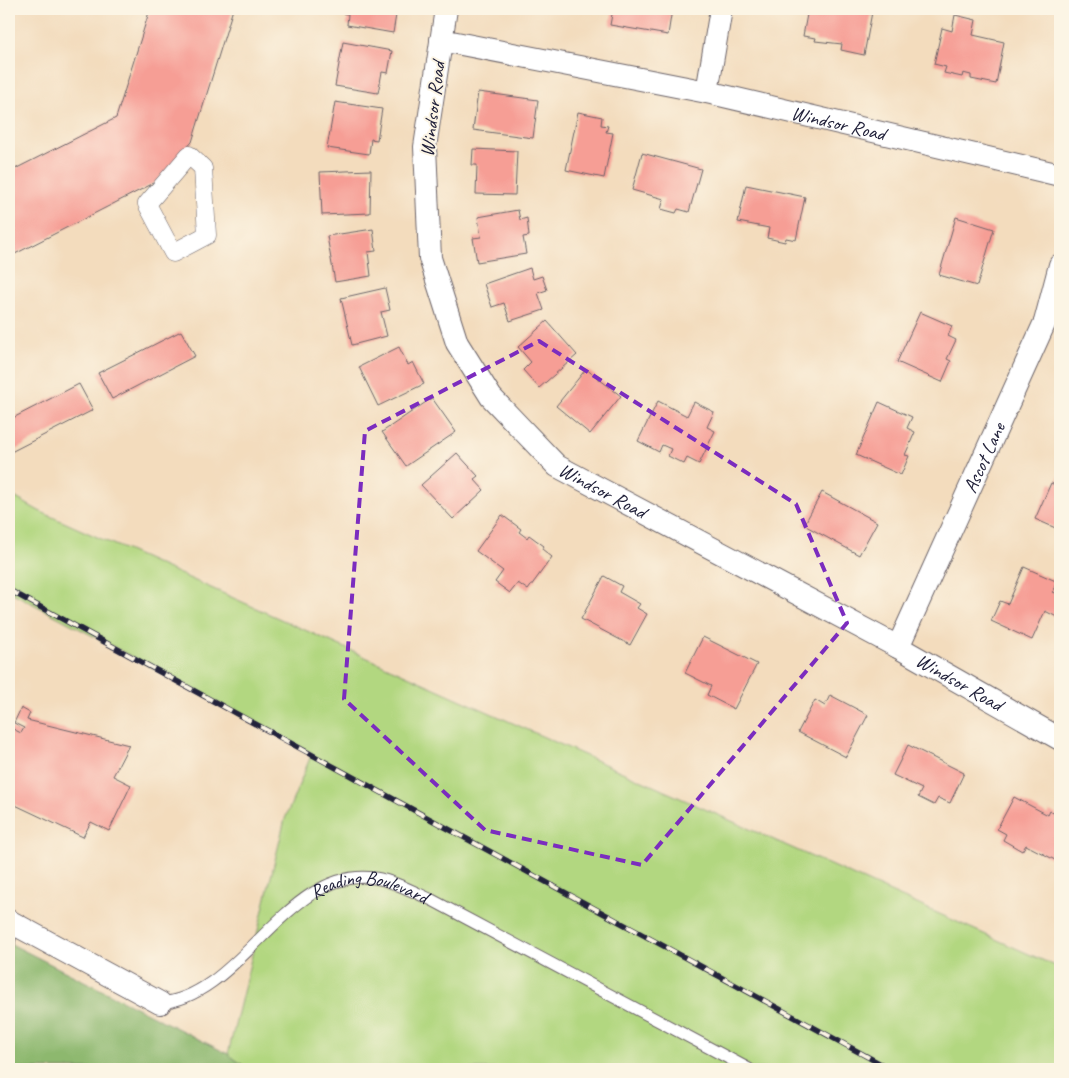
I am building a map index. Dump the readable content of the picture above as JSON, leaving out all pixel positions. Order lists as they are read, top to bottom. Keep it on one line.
{"streets":{"street":["Windsor Road","Ascot Lane","Reading Boulevard"]},"crossings":[["Windsor Road","Ascot Lane"]]}
